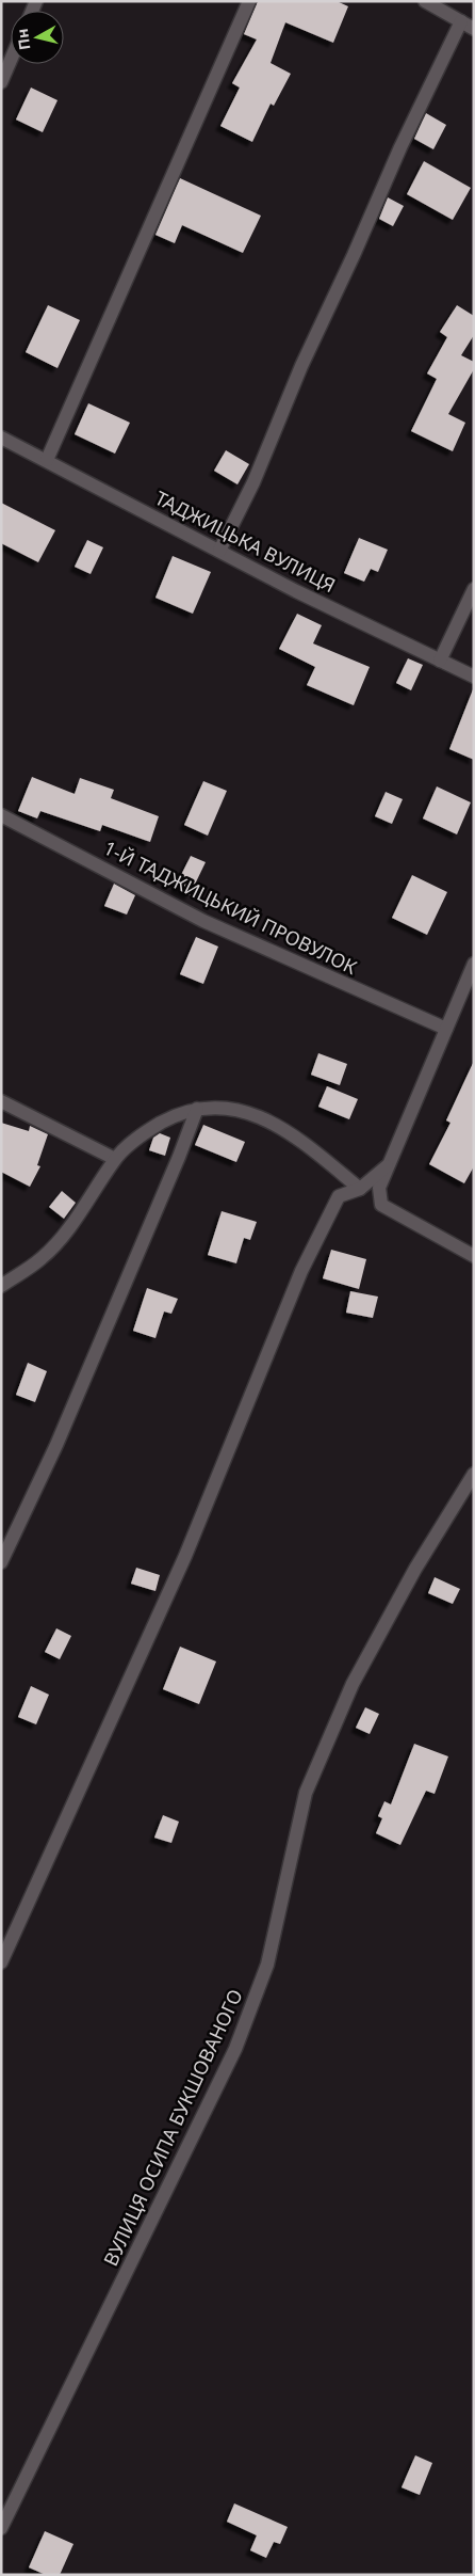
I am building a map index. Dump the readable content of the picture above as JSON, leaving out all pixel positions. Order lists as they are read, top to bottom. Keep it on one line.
{"streets":{"street":["ТАДЖИЦЬКА ВУЛИЦЯ","1-Й ТАДЖИЦЬКИЙ ПРОВУЛОК","ВУЛИЦЯ ОСИПА БУКШОВАНОГО"]},"north":"left"}
